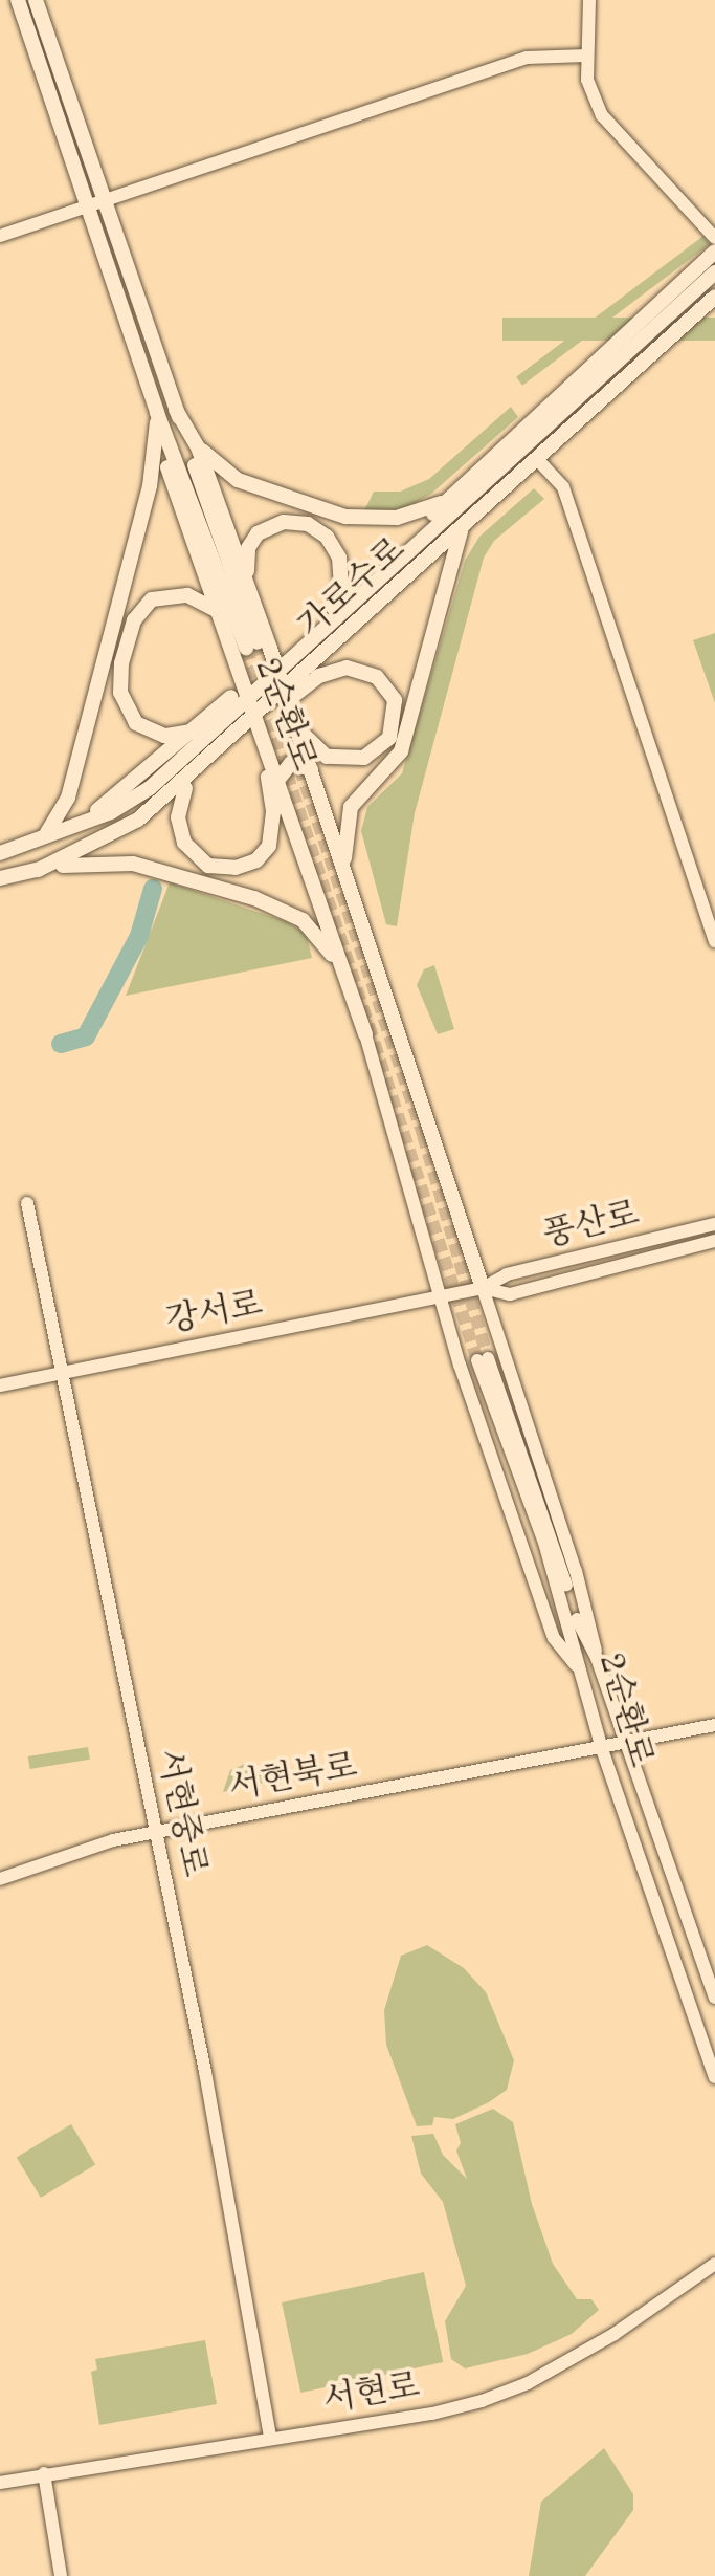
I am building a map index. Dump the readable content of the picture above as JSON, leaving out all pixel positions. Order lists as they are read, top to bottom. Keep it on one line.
{"streets":{"main road":["가로수로","2순환로"],"street":["풍산로","강서로","서현북로","서현중로","서현로"]},"crossings":[["가로수로","2순환로"],["2순환로","풍산로"],["2순환로","서현북로"],["풍산로","강서로"],["강서로","서현중로"],["서현북로","서현중로"],["서현중로","서현로"]]}
